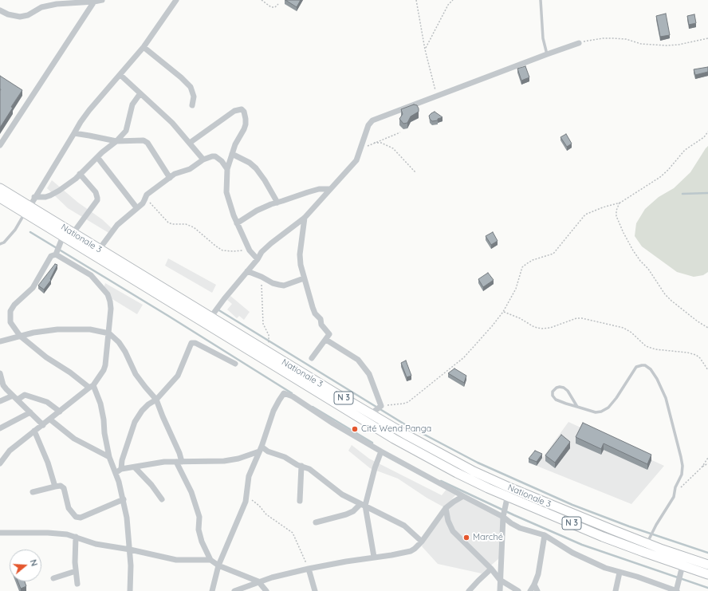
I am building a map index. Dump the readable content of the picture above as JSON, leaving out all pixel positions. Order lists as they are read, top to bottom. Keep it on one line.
{"streets":{"main road":["Nationale 3","N 3"]},"crossings":[["Nationale 3","N 3"]],"places":["Cité Wend Panga","Marché"],"north":"right"}
